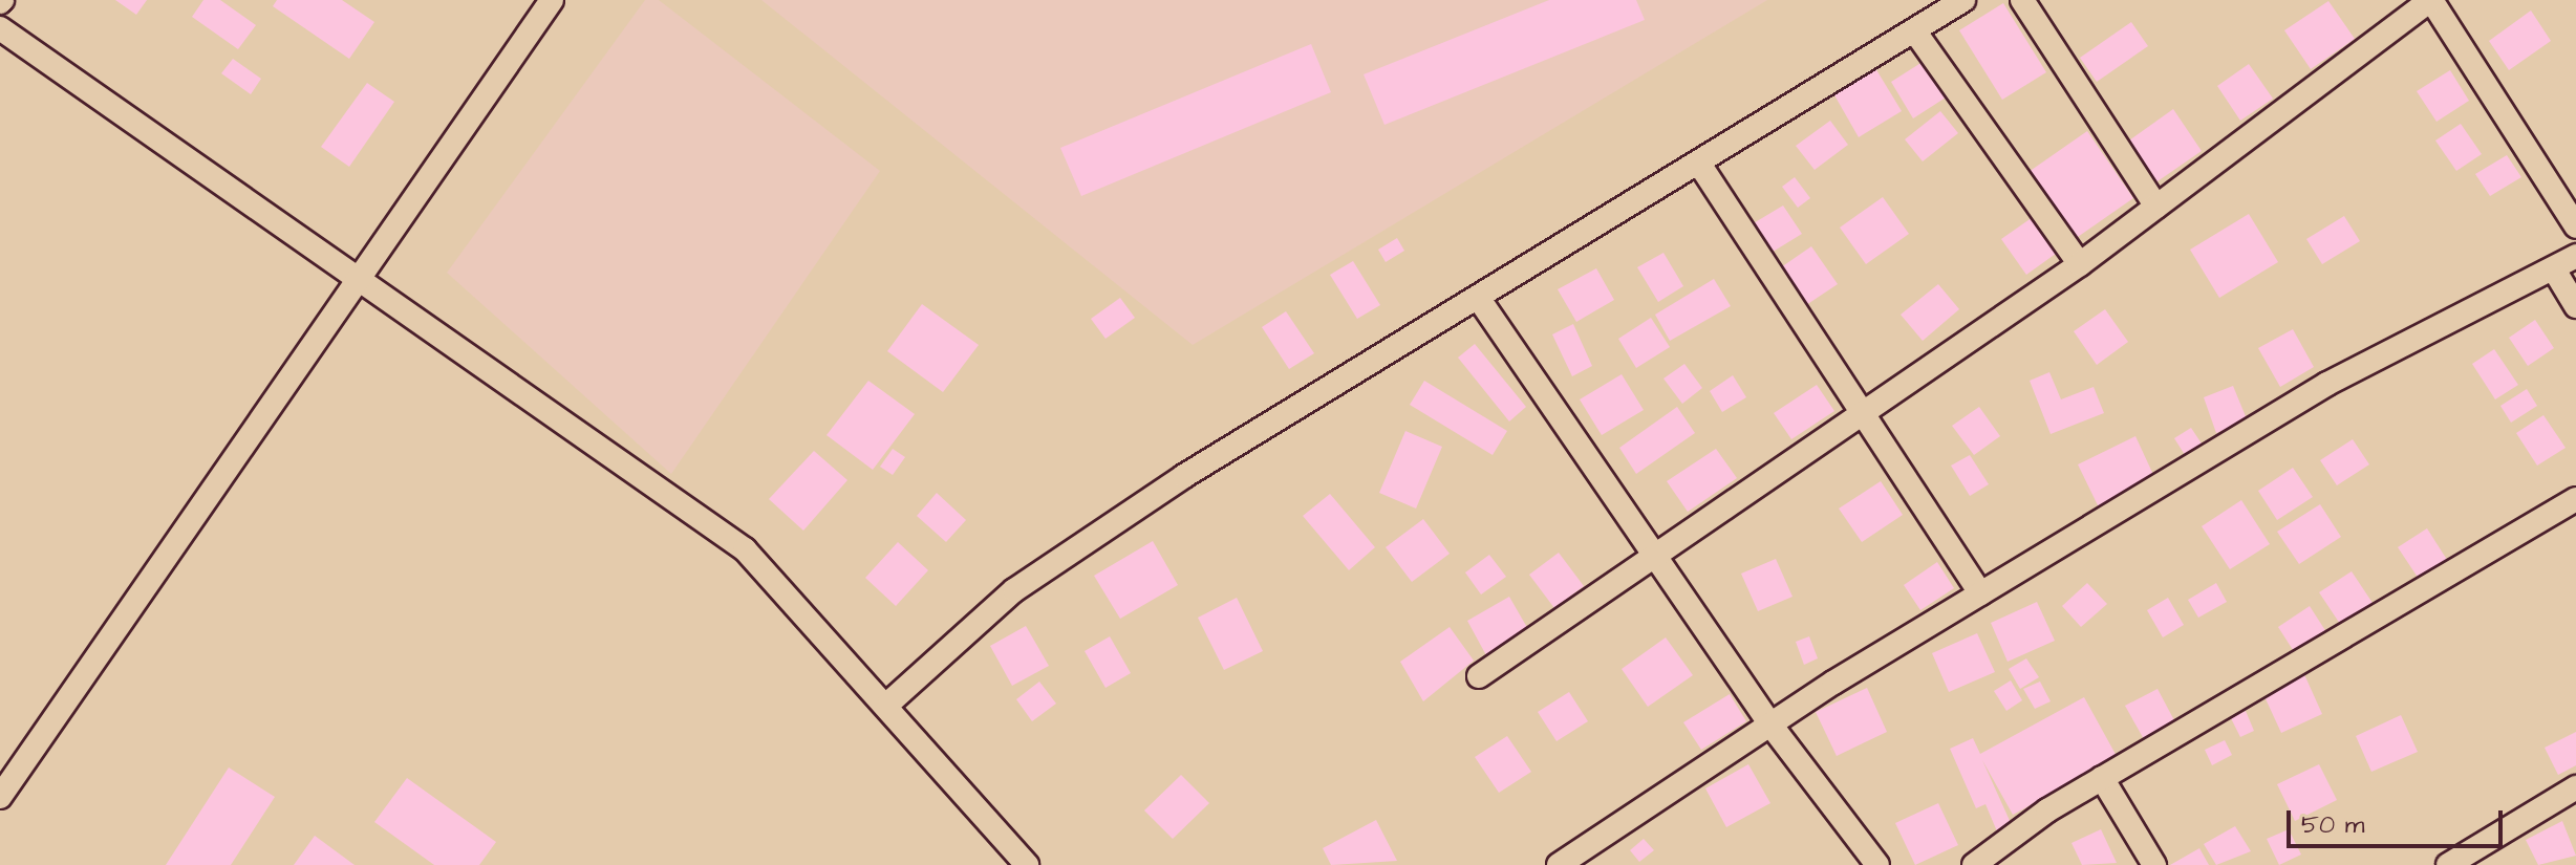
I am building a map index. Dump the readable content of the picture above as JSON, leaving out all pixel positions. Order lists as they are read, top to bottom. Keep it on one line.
{"scale_bar":"50 m"}
